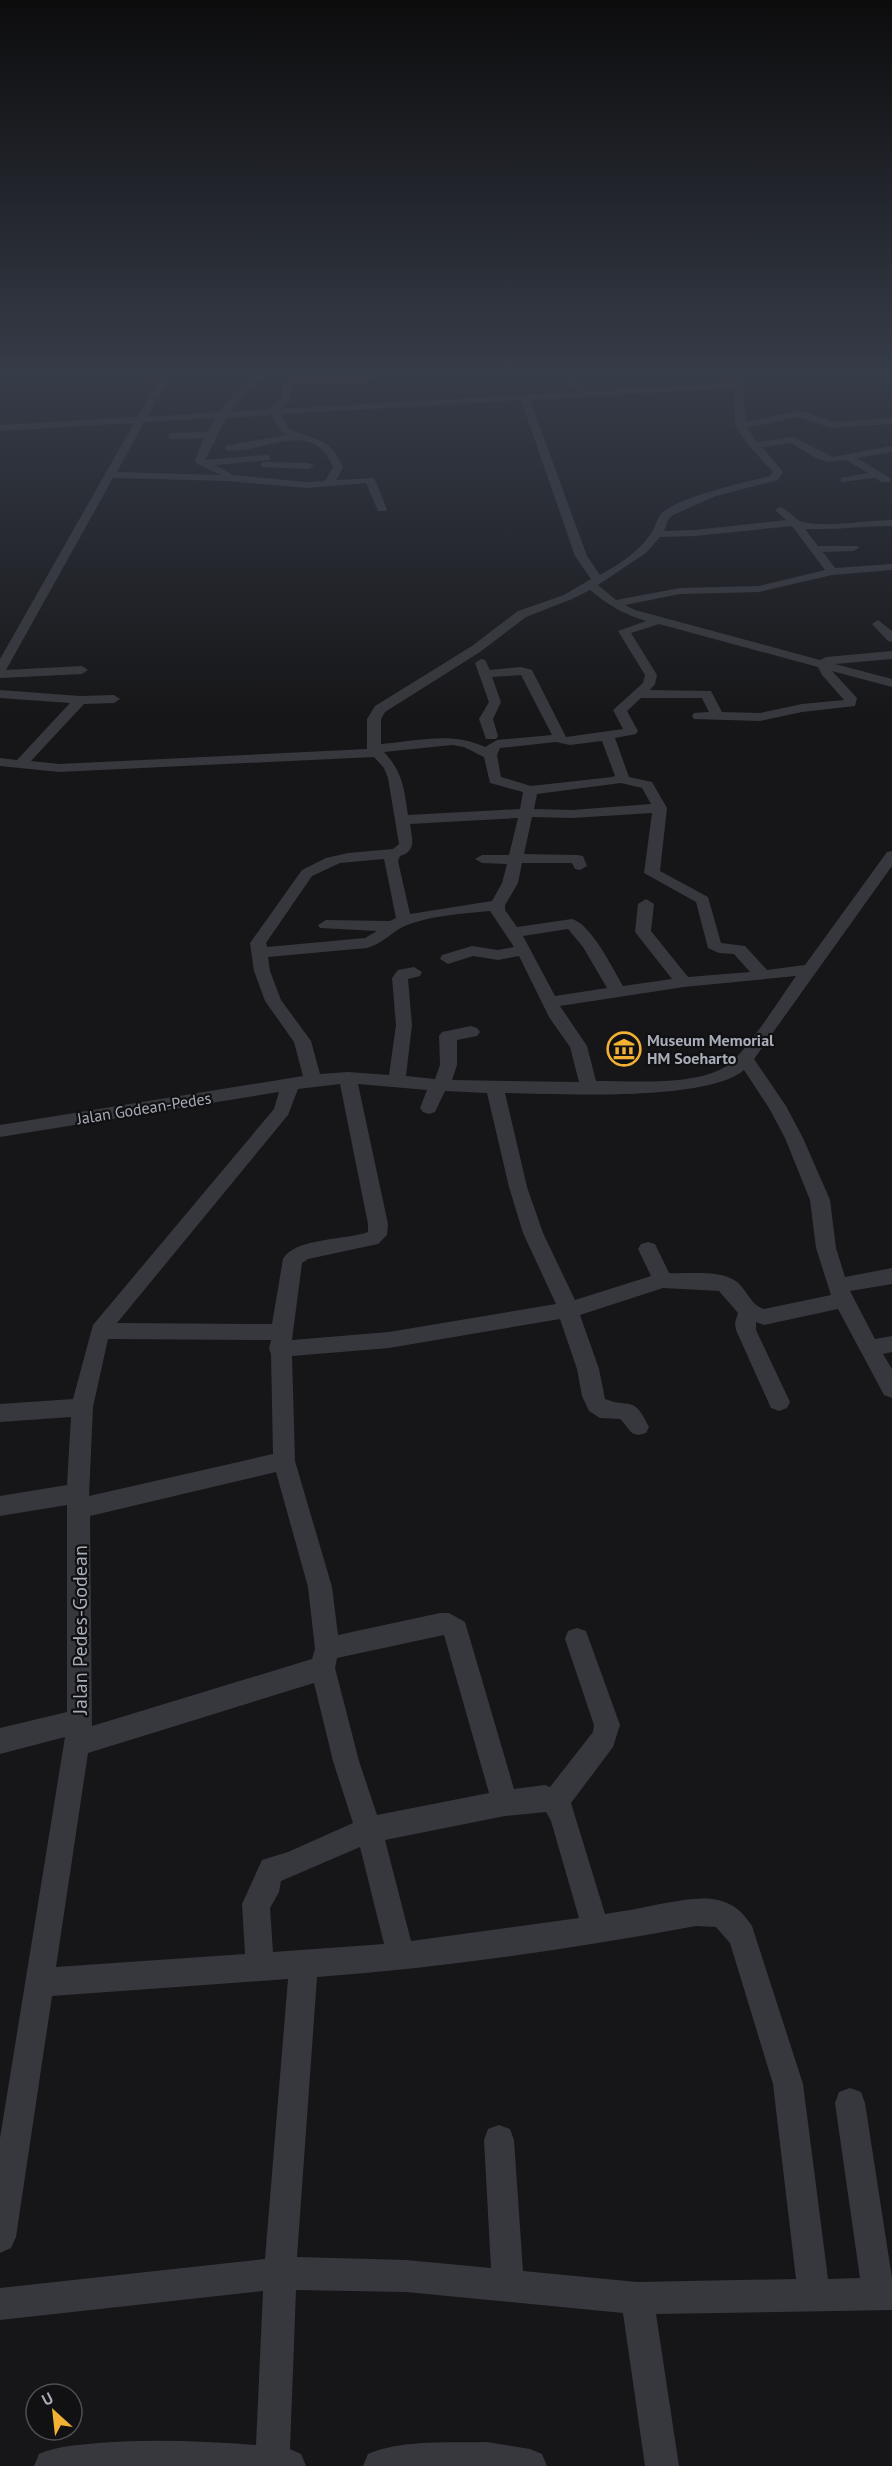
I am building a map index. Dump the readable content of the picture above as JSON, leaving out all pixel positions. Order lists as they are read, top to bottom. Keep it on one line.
{"streets":{"street":["Jalan Godean-Pedes","Jalan Pedes-Godean"]},"crossings":[["Jalan Godean-Pedes","Jalan Pedes-Godean"]],"places":{"museum":["Museum Memorial HM Soeharto"]},"north":"top left"}
